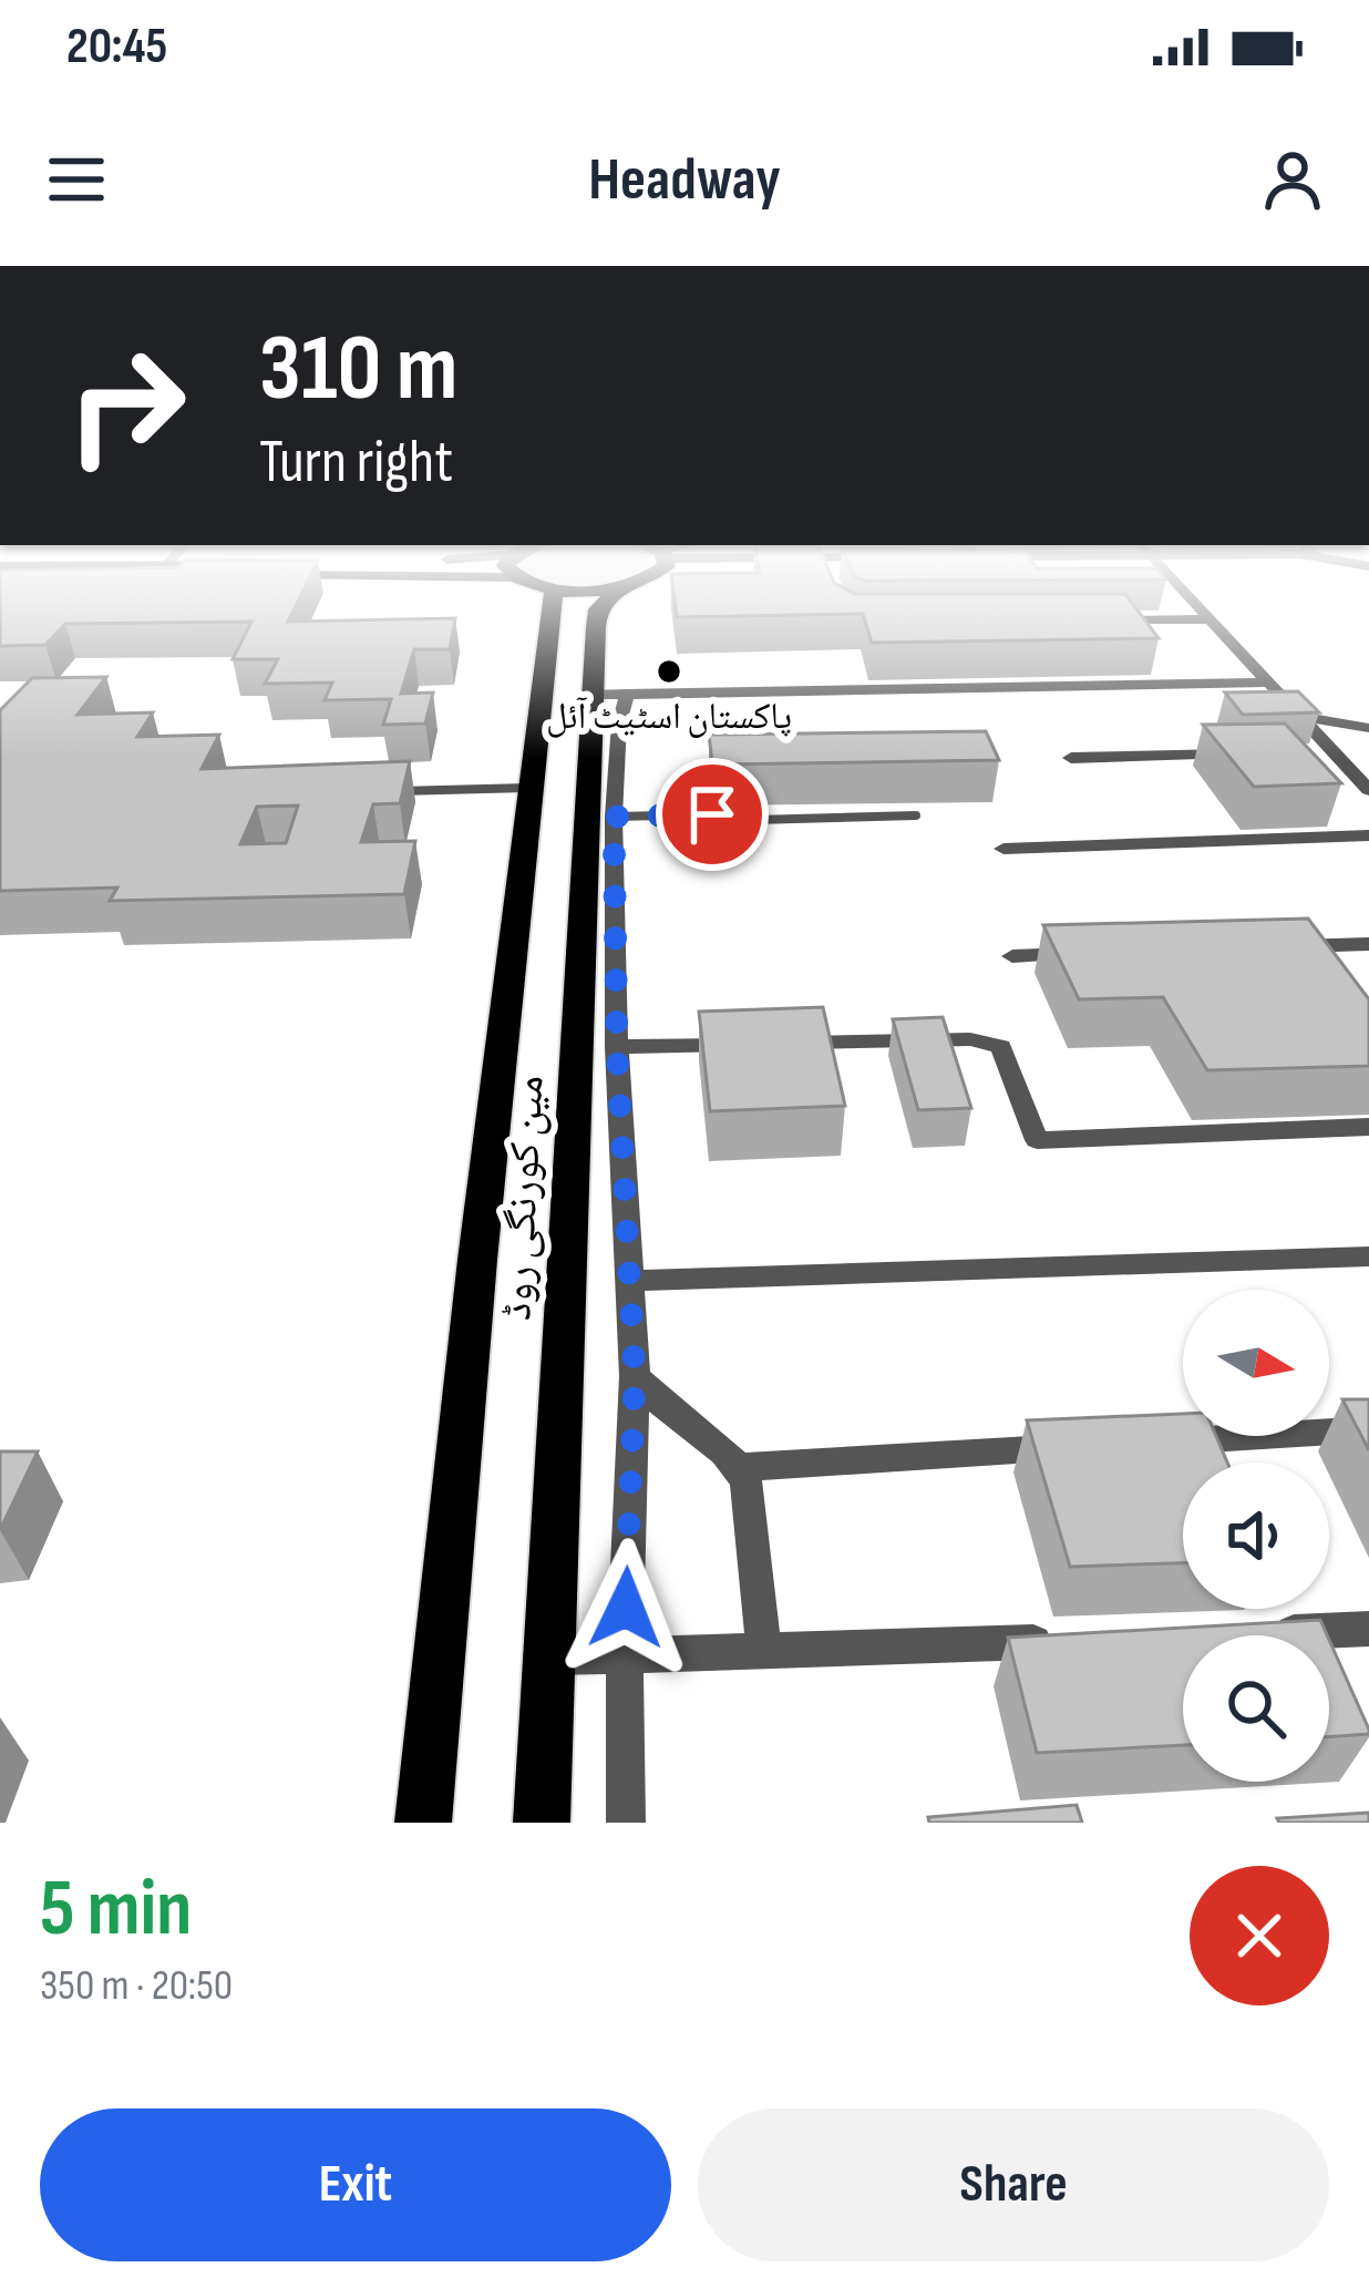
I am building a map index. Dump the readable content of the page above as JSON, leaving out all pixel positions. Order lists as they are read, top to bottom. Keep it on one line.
{"streets":{"main road":["مین کورنگی روڈ"]},"places":["پاکستان اسٹیٹ آئل"],"north":"right","page":{"status":"20:45","header":"Headway","turn":["310 m","Turn right"],"heading":["5 min","350 m · 20:50"],"buttons":["Exit","Share"]}}
